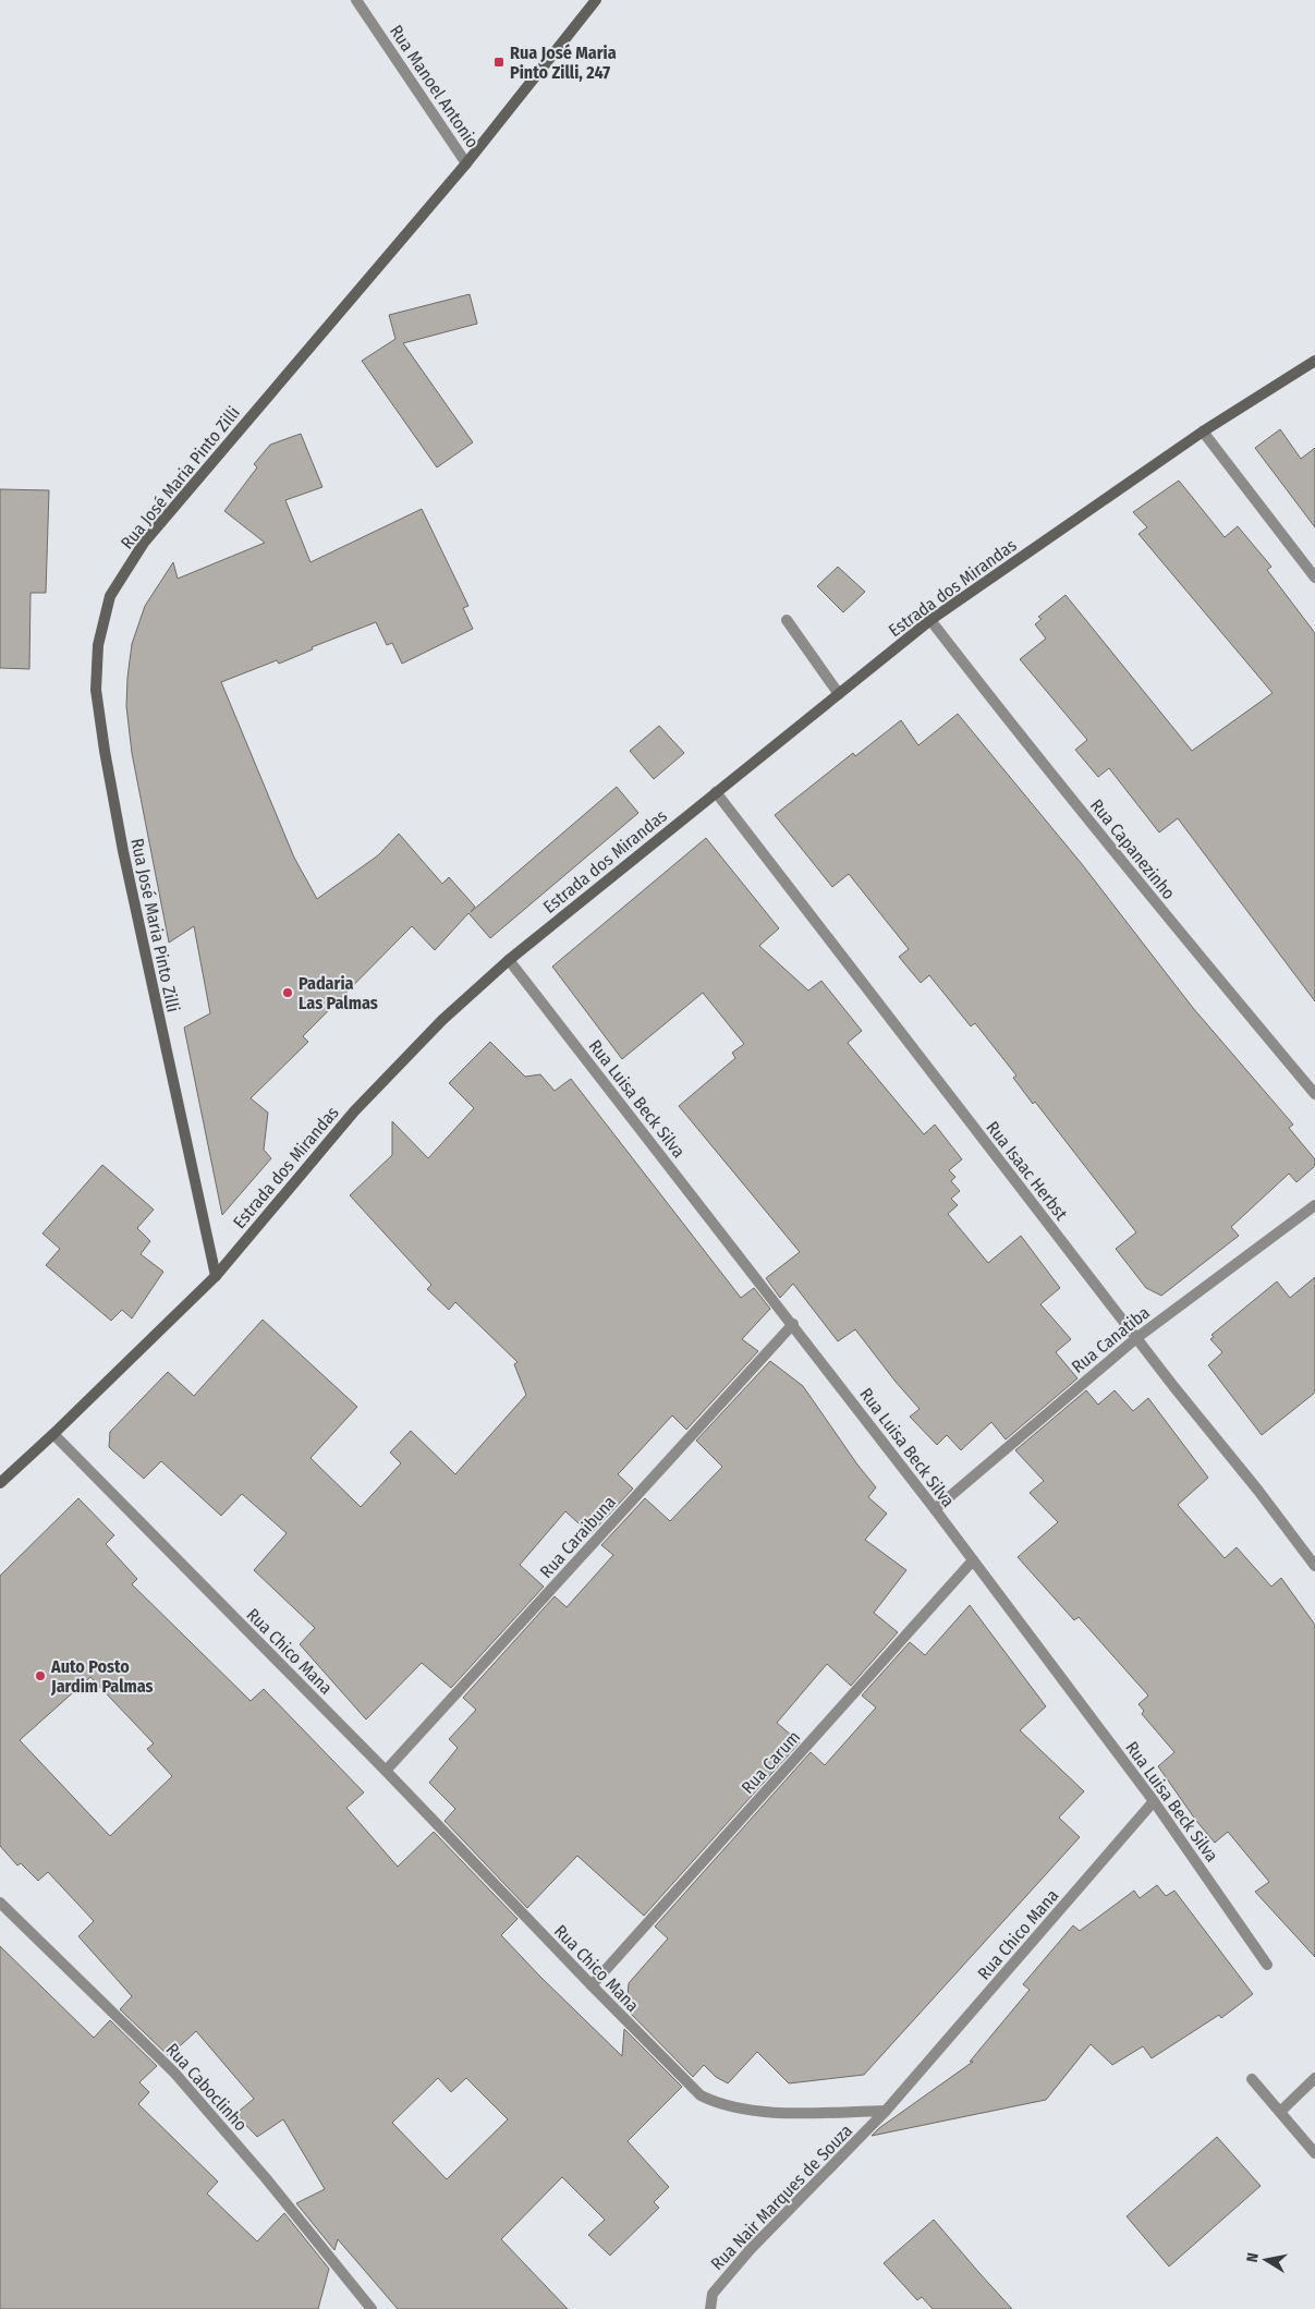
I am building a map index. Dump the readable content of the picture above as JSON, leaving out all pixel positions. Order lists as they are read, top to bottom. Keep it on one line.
{"streets":{"street":["Rua Manoel Antonio","Rua José Maria Pinto Zilli","Estrada dos Mirandas","Rua Capanezinho","Rua Luisa Beck Silva","Rua Isaac Herbst","Rua Canatiba","Rua Caraibuna","Rua Chico Mana","Rua Carum","Rua Caboclinho","Rua Nair Marques de Souza"]},"crossings":[["Rua Manoel Antonio","Rua José Maria Pinto Zilli"],["Rua José Maria Pinto Zilli","Estrada dos Mirandas"],["Estrada dos Mirandas","Rua Capanezinho"],["Estrada dos Mirandas","Rua Luisa Beck Silva"],["Estrada dos Mirandas","Rua Isaac Herbst"],["Estrada dos Mirandas","Rua Chico Mana"],["Rua Luisa Beck Silva","Rua Canatiba"],["Rua Luisa Beck Silva","Rua Caraibuna"],["Rua Luisa Beck Silva","Rua Chico Mana"],["Rua Luisa Beck Silva","Rua Carum"],["Rua Isaac Herbst","Rua Canatiba"],["Rua Caraibuna","Rua Chico Mana"],["Rua Chico Mana","Rua Carum"],["Rua Chico Mana","Rua Nair Marques de Souza"]],"places":{"transit":["Rua José Maria Pinto Zilli, 247"],"other":["Padaria Las Palmas","Auto Posto Jardim Palmas"]},"north":"left"}
